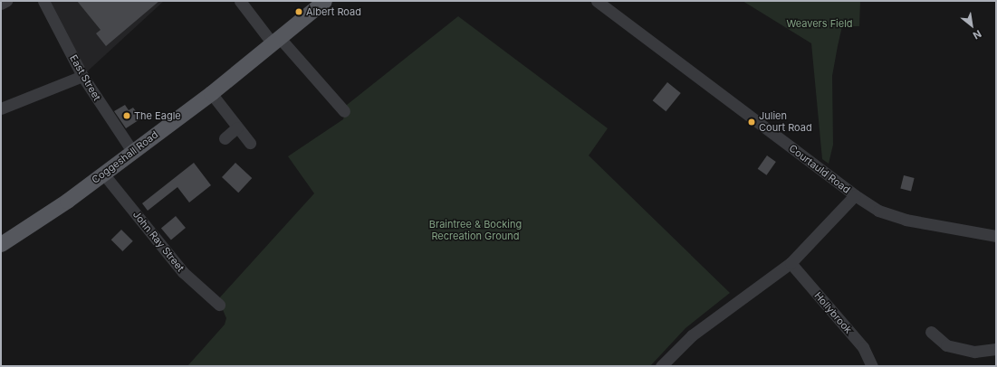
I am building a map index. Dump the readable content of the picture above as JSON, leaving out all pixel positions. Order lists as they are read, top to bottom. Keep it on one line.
{"streets":{"main road":["Coggeshall Road"],"street":["East Street","Courtauld Road","John Ray Street","Hollybrook"]},"crossings":[["East Street","Coggeshall Road"],["Coggeshall Road","John Ray Street"]],"parks":["Weavers Field","Braintree & Bocking Recreation Ground"],"places":["Albert Road","The Eagle","Julien Court Road"],"north":"bottom right"}
